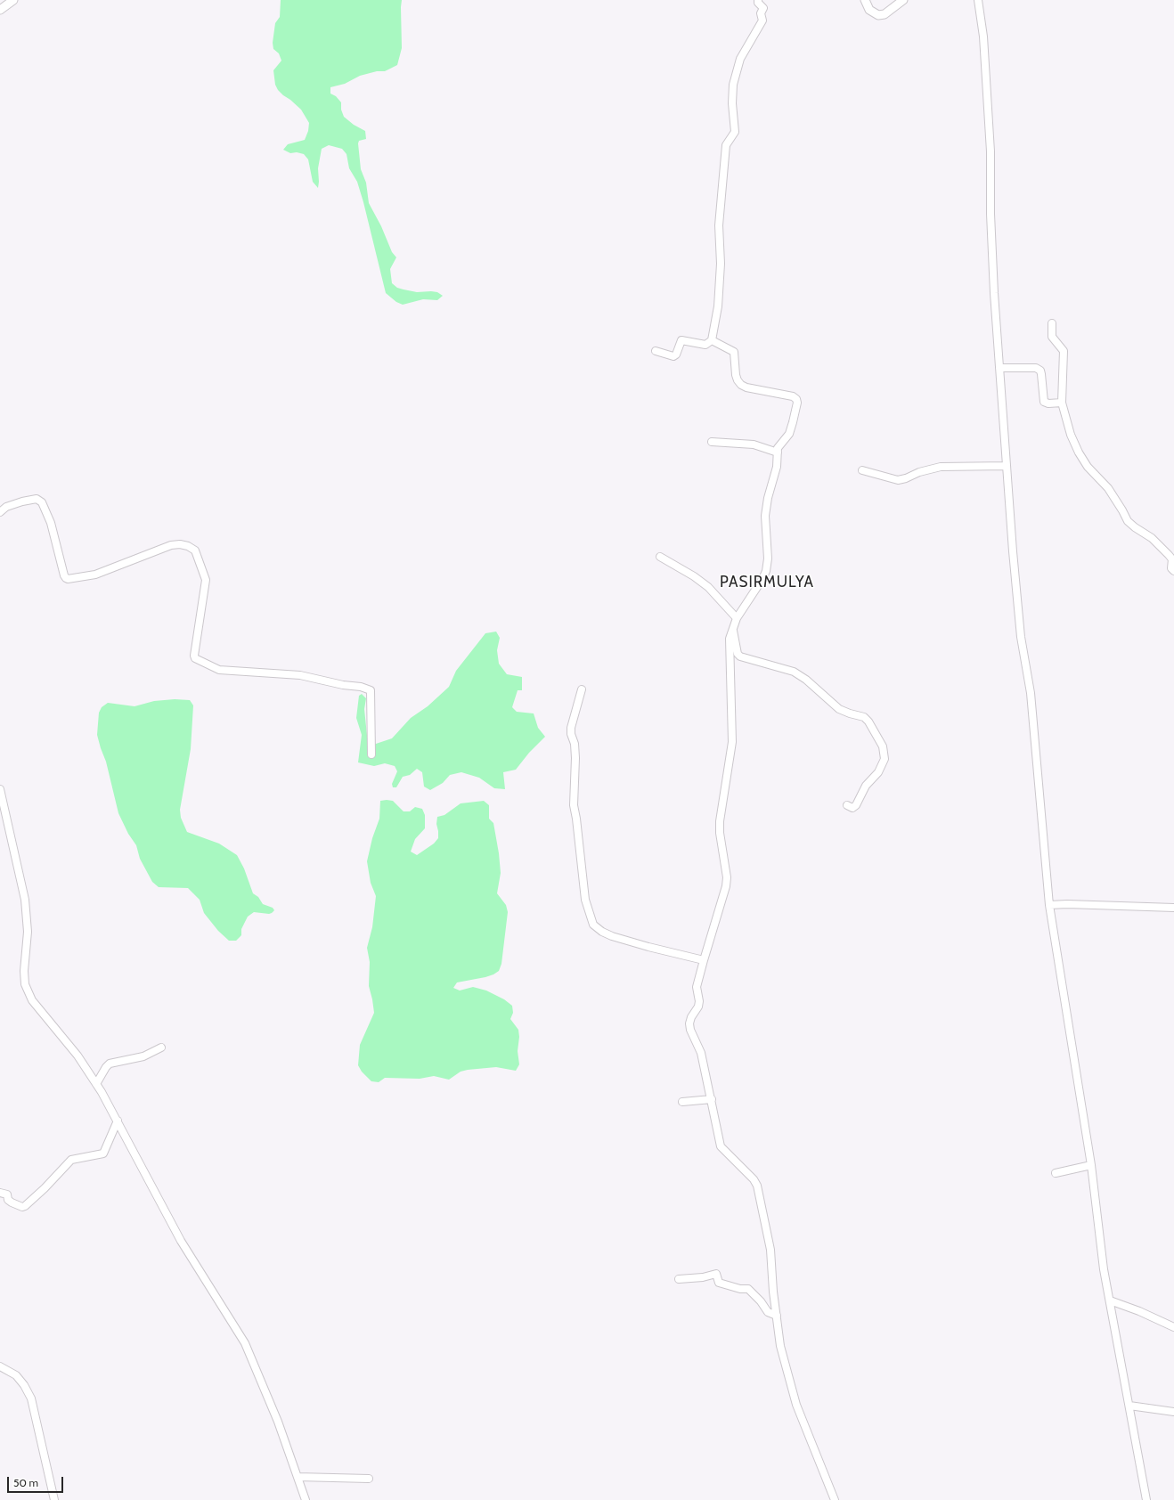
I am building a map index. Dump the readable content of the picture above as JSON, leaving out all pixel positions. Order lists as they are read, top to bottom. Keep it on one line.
{"districts":["PASIRMULYA"],"scale_bar":"50 m"}
